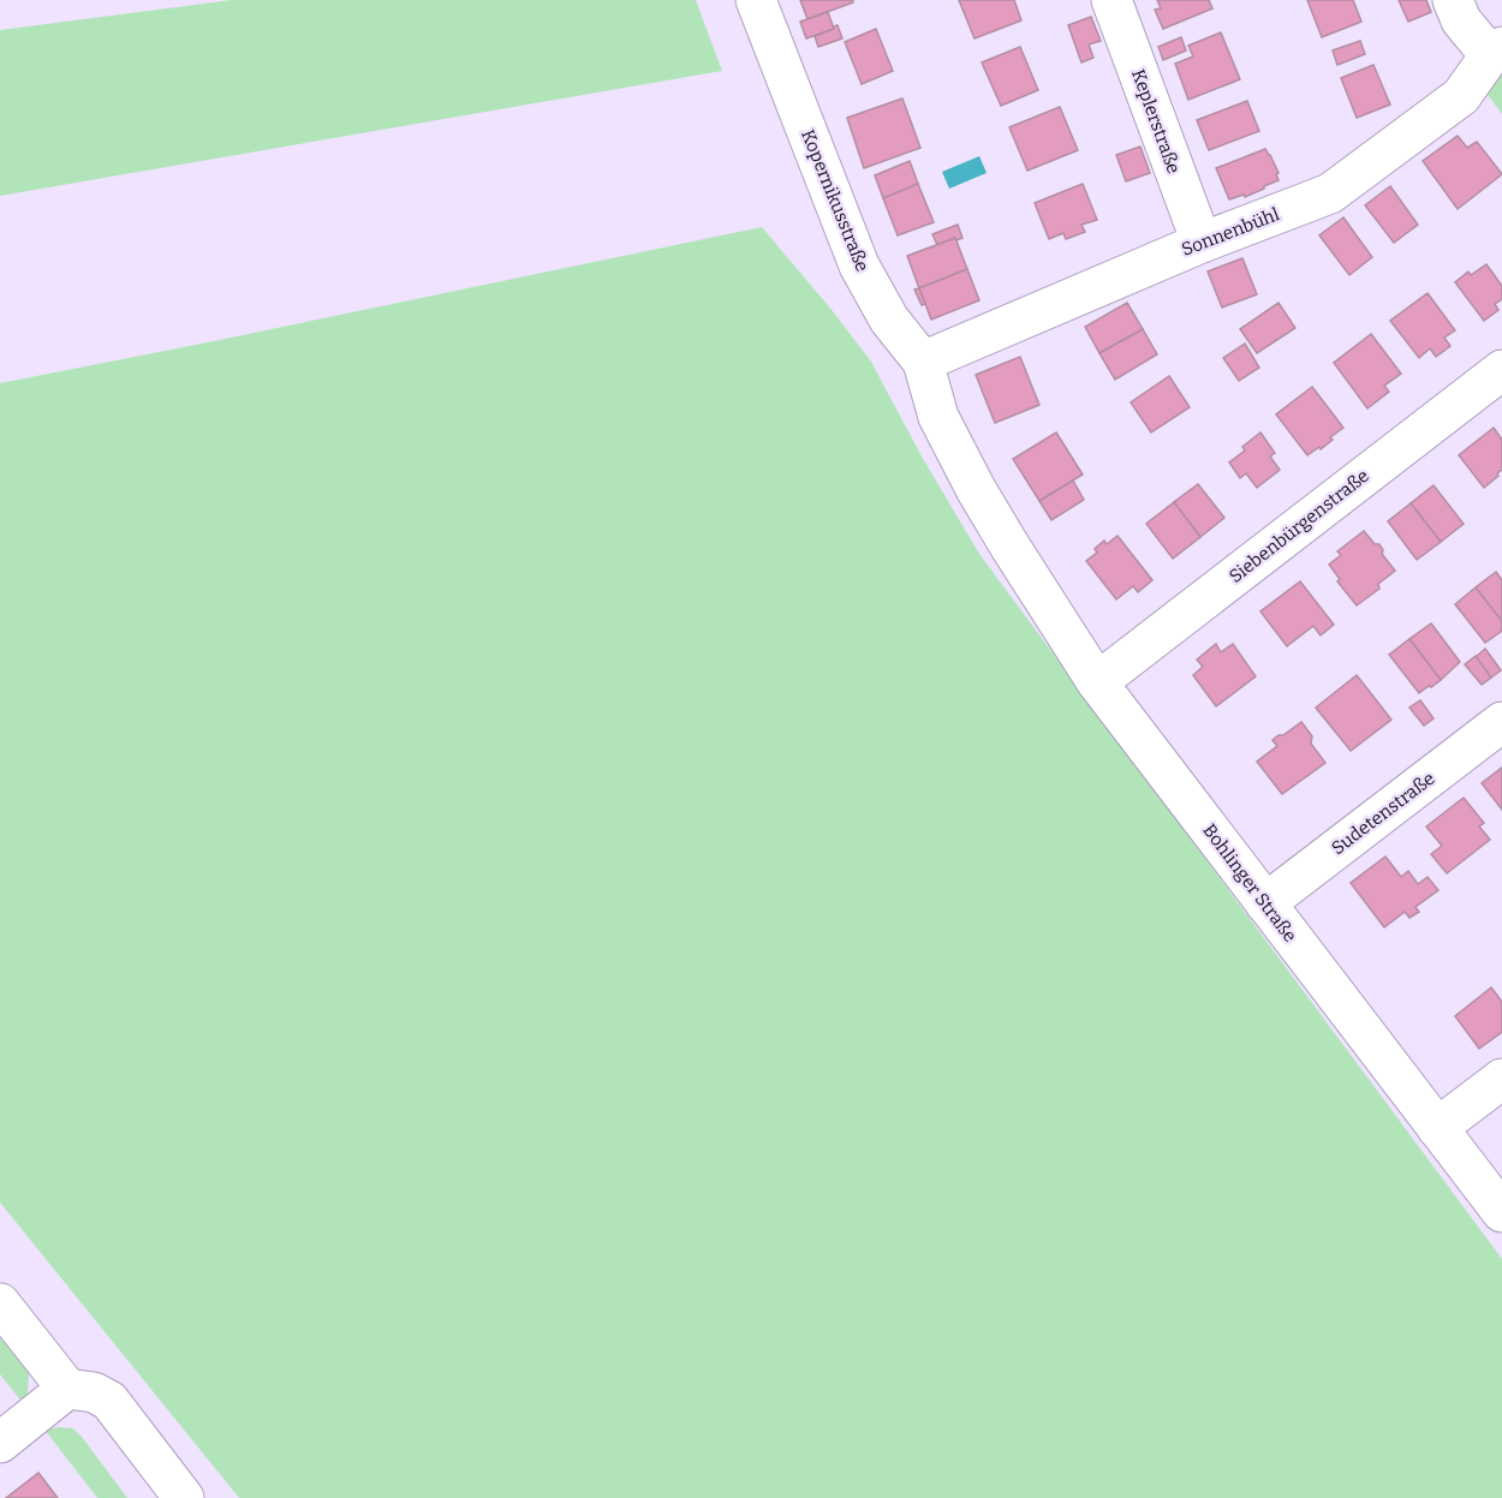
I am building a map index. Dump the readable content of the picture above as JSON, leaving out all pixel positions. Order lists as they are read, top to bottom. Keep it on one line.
{"streets":{"street":["Keplerstraße","Kopernikusstraße","Sonnenbühl","Siebenbürgenstraße","Sudetenstraße","Bohlinger Straße"]},"crossings":[["Keplerstraße","Sonnenbühl"],["Kopernikusstraße","Sonnenbühl"],["Kopernikusstraße","Bohlinger Straße"],["Siebenbürgenstraße","Bohlinger Straße"],["Sudetenstraße","Bohlinger Straße"]]}
